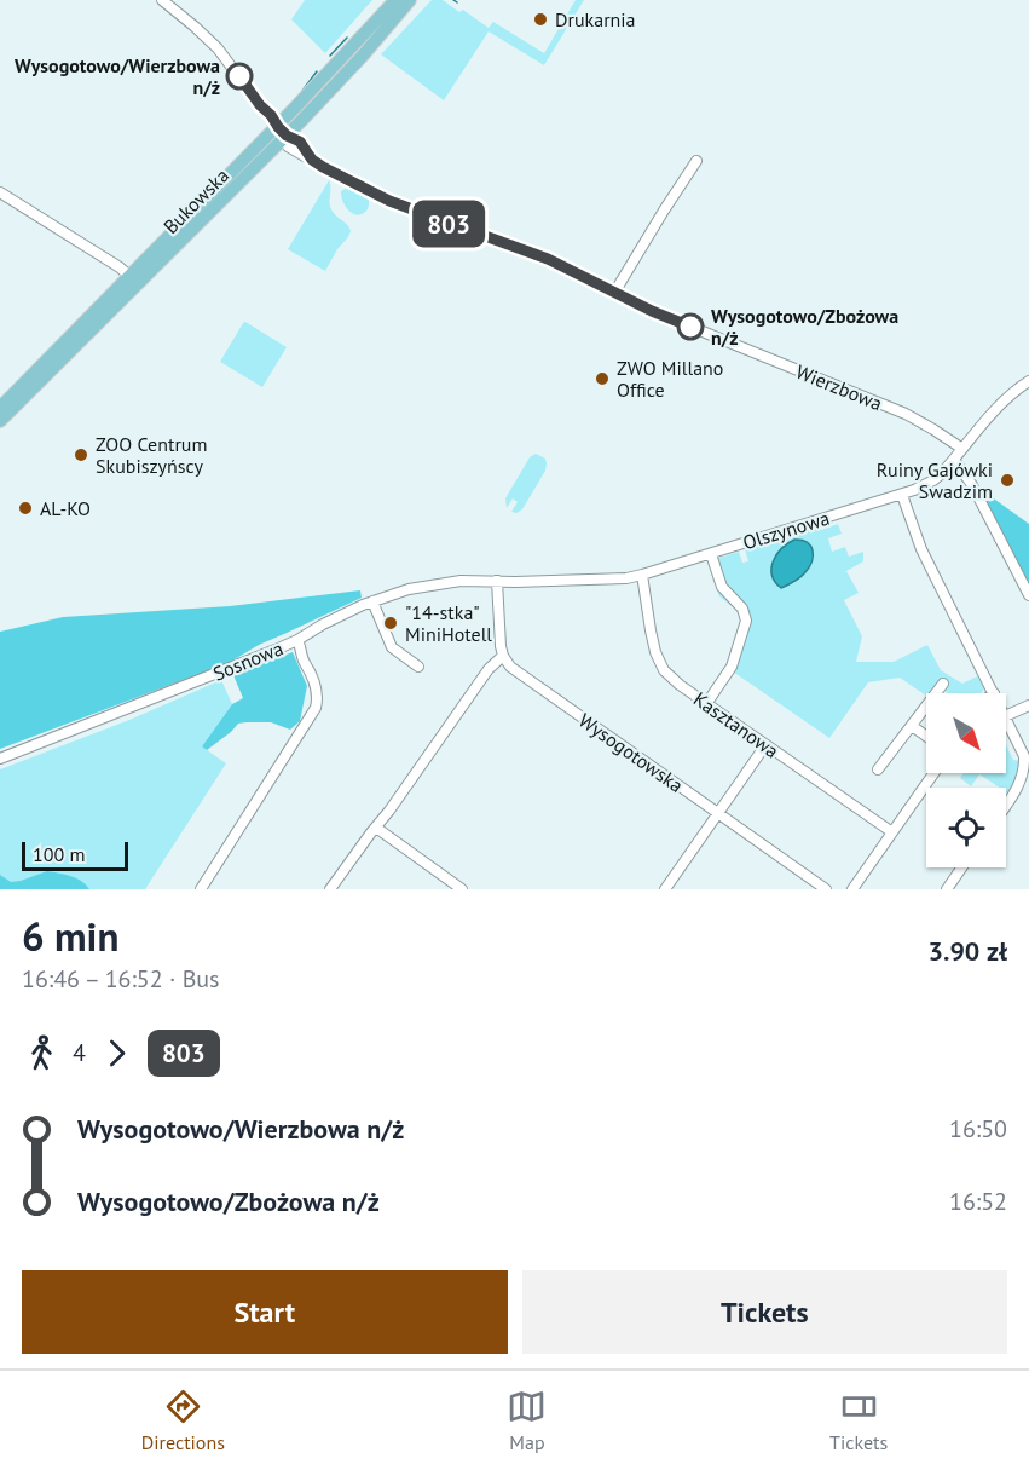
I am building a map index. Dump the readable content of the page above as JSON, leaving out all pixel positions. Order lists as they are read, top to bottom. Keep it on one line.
{"streets":{"main road":["Bukowska"],"street":["Wierzbowa","Olszynowa","Sosnowa","Kasztanowa","Wysogotowska"]},"crossings":[["Bukowska","Wierzbowa"],["Wierzbowa","Olszynowa"],["Olszynowa","Sosnowa"],["Olszynowa","Kasztanowa"]],"places":["Drukarnia","Wysogotowo/Wierzbowa n/ż","Wysogotowo/Zbożowa n/ż","ZWO Millano Office","ZOO Centrum Skubiszyńscy","Ruiny Gajówki Swadzim","AL-KO","\"14-stka\" MiniHotell"],"lines":["bus line 803"],"scale_bar":"100 m","north":"bottom right","page":{"on_map":"803","scale":"100 m","heading":["6 min","16:46 – 16:52 · Bus","3.90 zł"],"legs":["4","803"],"list":[{"name":"Wysogotowo/Wierzbowa n/ż","value":"16:50"},{"name":"Wysogotowo/Zbożowa n/ż","value":"16:52"}],"buttons":["Start","Tickets"],"tabs":["Directions","Map","Tickets"]}}
